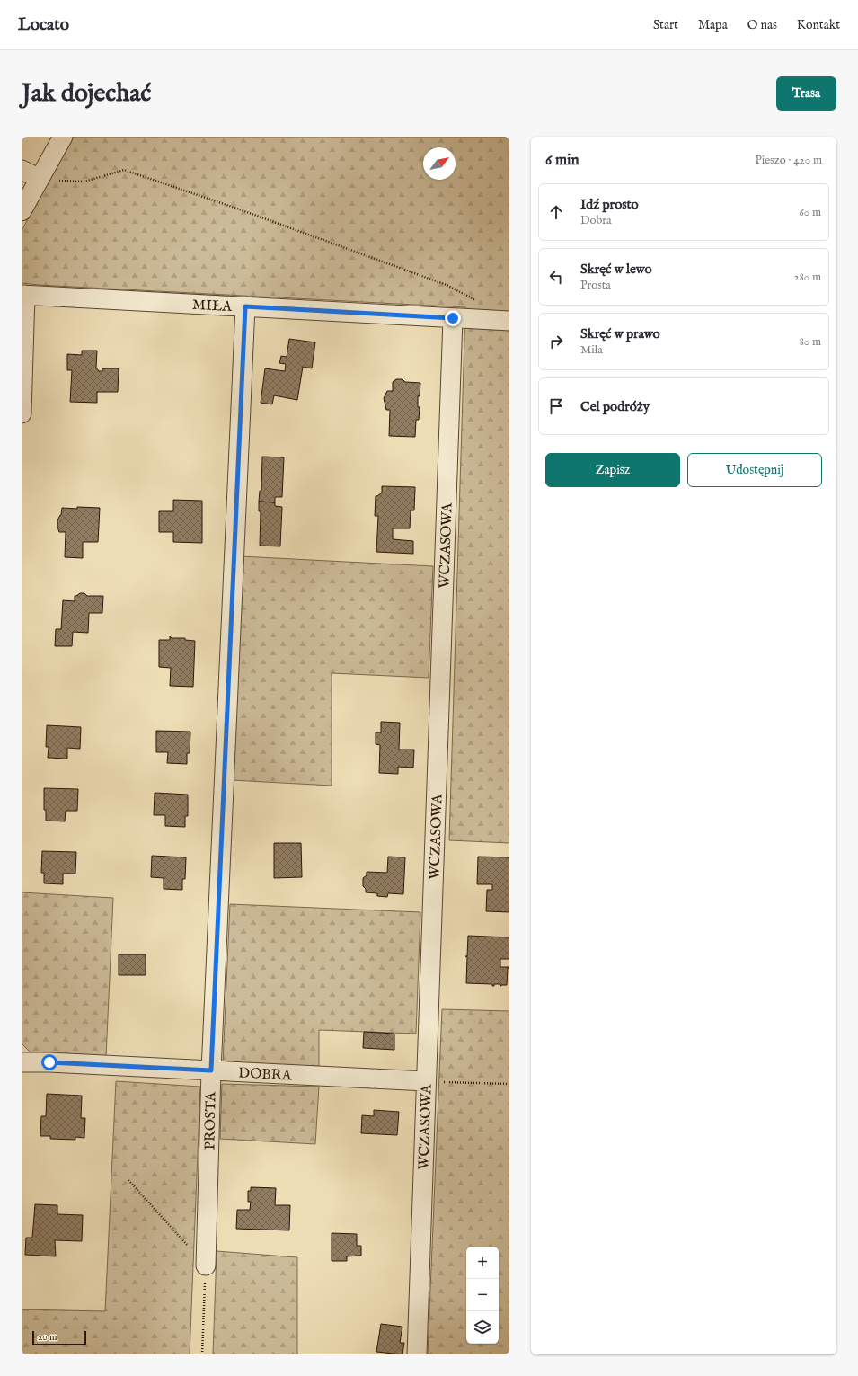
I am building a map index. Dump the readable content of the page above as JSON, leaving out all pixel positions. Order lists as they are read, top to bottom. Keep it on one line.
{"streets":{"street":["MIŁA","WCZASOWA","DOBRA","PROSTA"]},"crossings":[["MIŁA","WCZASOWA"],["MIŁA","PROSTA"],["WCZASOWA","DOBRA"],["DOBRA","PROSTA"]],"scale_bar":"20 m","north":"top right","page":{"header":"Locato","nav":["Start","Mapa","O nas","Kontakt"],"buttons":["Trasa",["Zapisz","Udostępnij"]],"title":"Jak dojechać","heading":["6 min","Pieszo · 420 m"],"list":[["Idź prosto","Dobra","60 m"],["Skręć w lewo","Prosta","280 m"],["Skręć w prawo","Miła","80 m"],"Cel podróży"],"map_buttons":["+","−"],"scale":"20 m"}}
